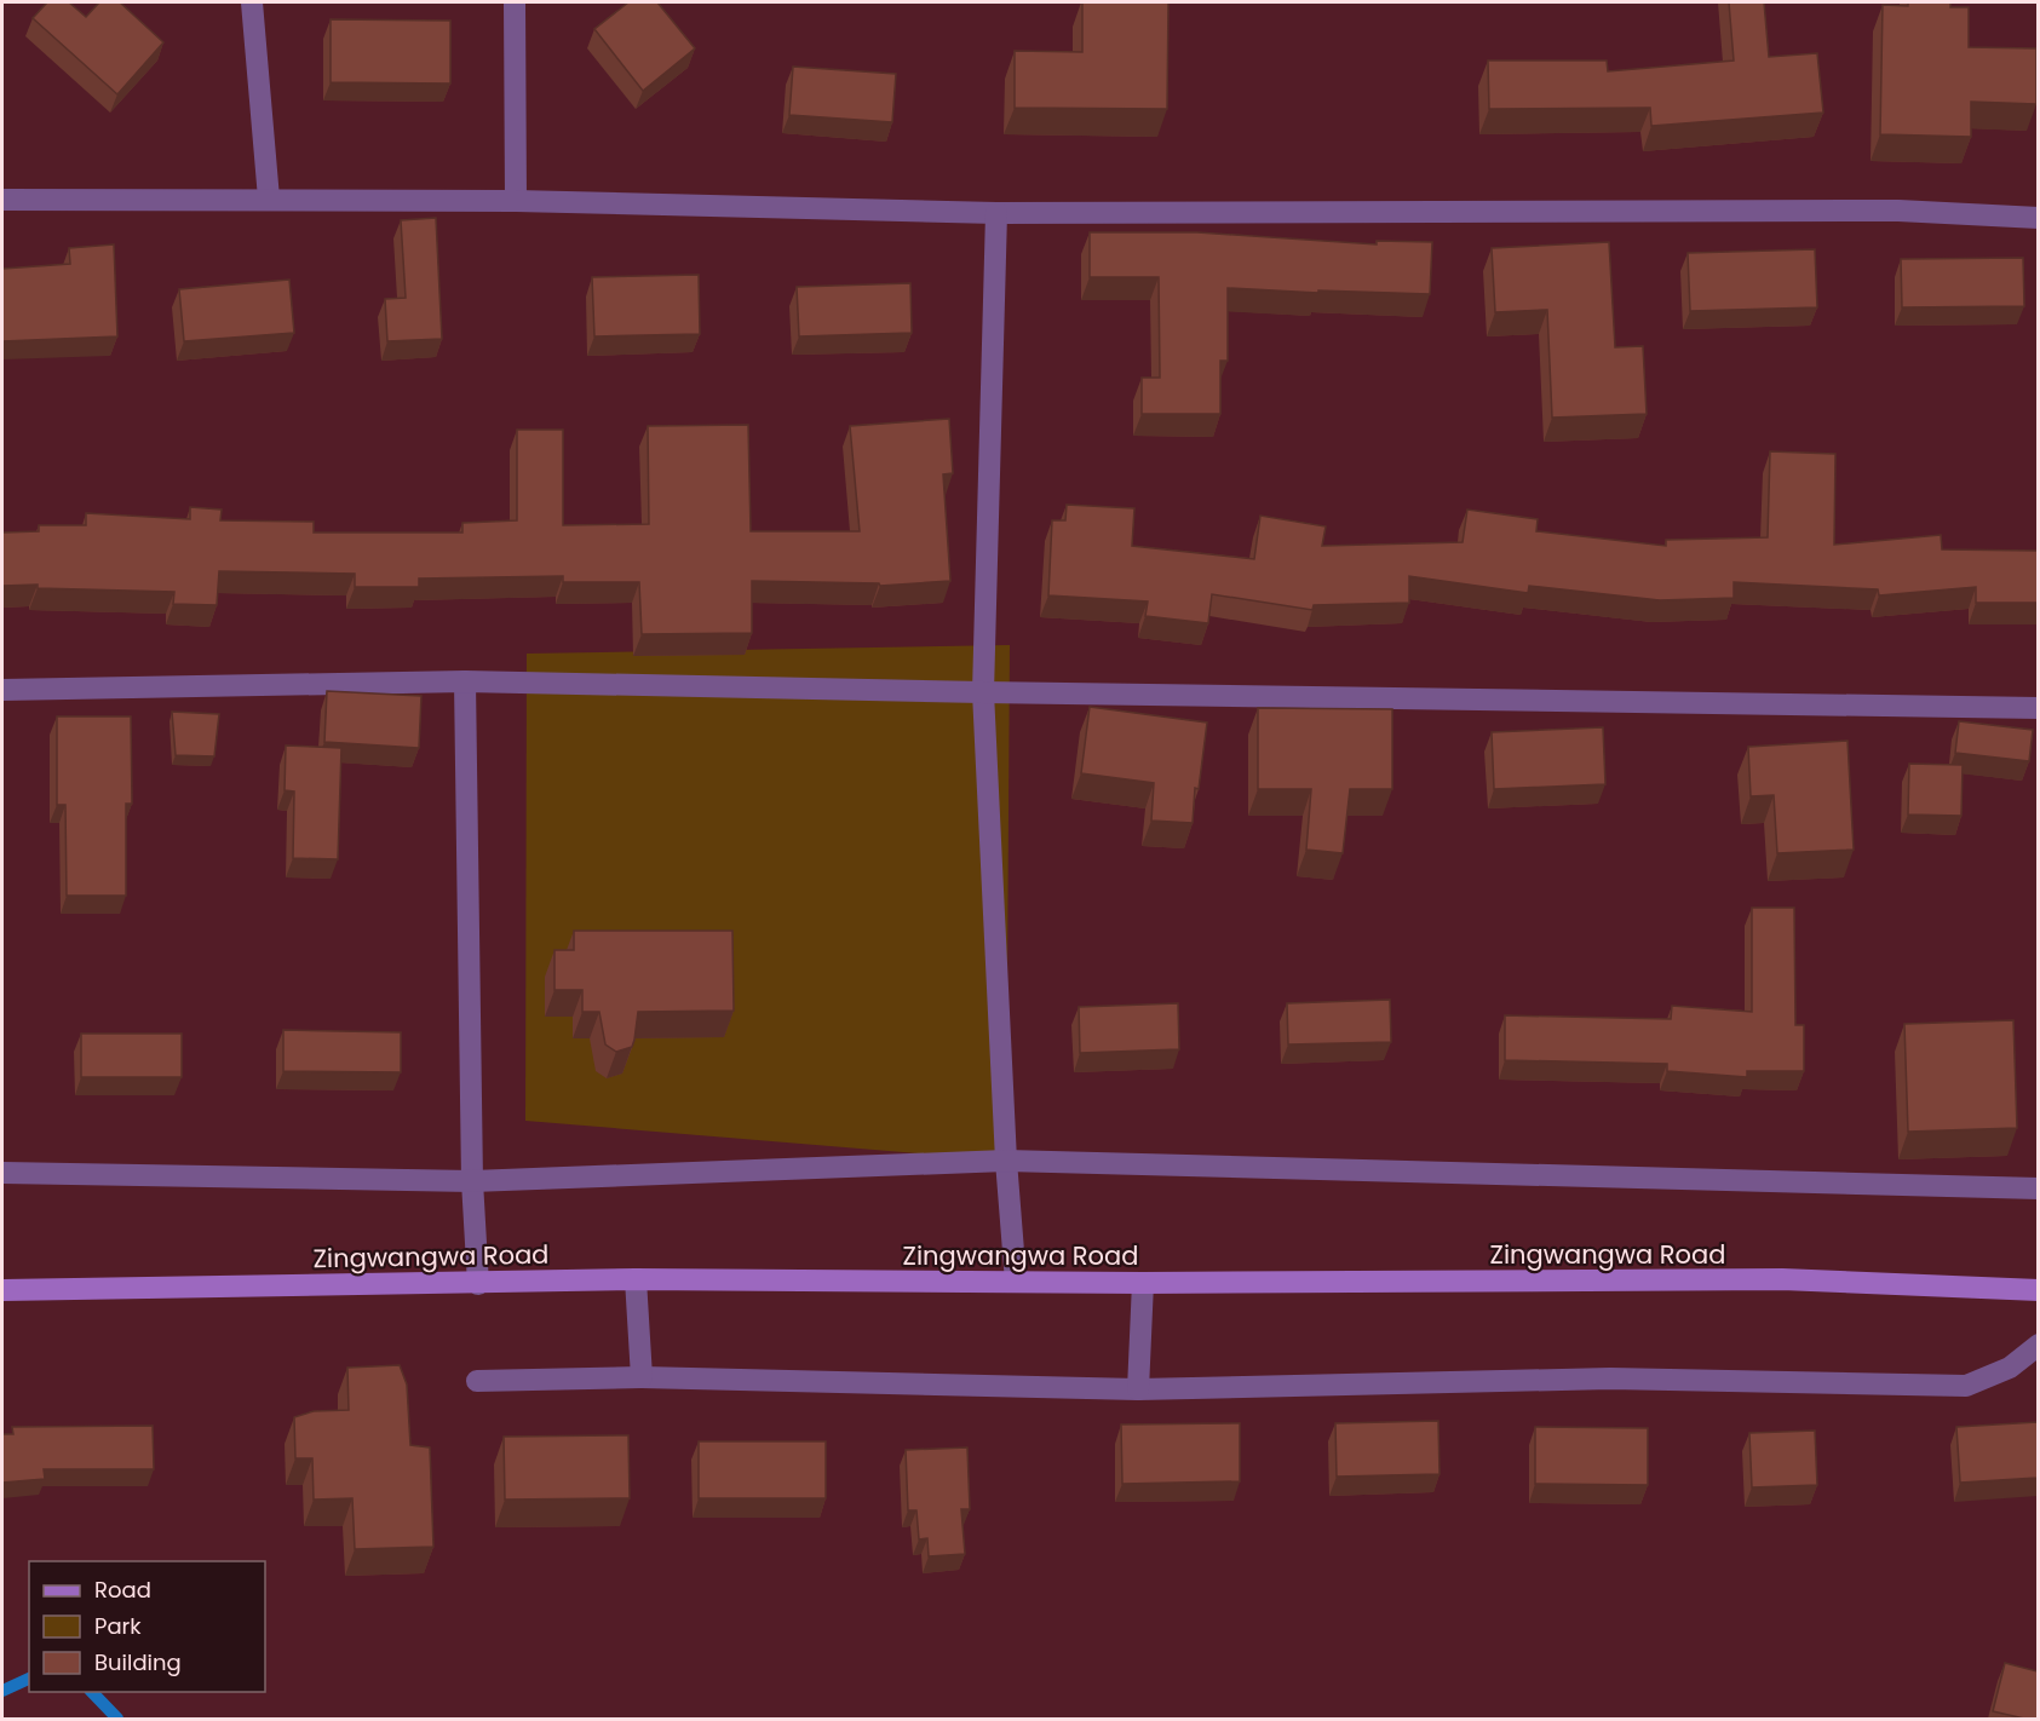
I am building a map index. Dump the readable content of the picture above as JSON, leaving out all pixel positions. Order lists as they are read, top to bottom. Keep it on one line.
{"streets":{"street":["Zingwangwa Road"]},"legend":["Road","Park","Building"]}
